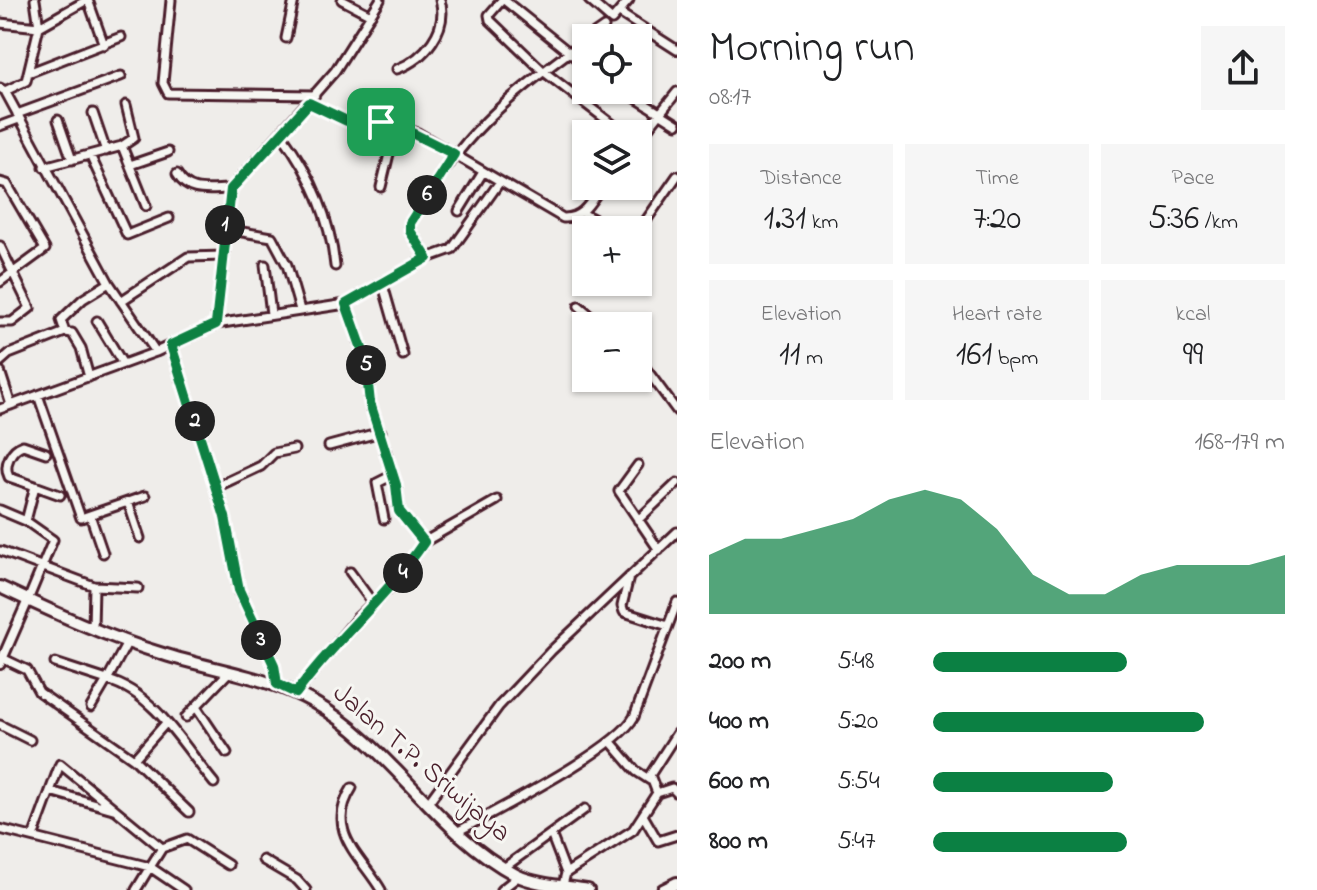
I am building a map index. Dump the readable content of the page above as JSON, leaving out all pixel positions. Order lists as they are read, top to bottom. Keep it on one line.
{"streets":{"main road":["Jalan T.P. Sriwijaya"]},"page":{"heading":["Morning run","08:17"],"map_buttons":["+","−"],"stats":[["Distance","1.31 km"],["Time","7:20"],["Pace","5:36 /km"],["Elevation","11 m"],["Heart rate","161 bpm"],["kcal","99"]],"pins":["6","1","5","2","4","3"],"chart":["Elevation","168–179 m"],"list":[{"name":"200 m","note":"5:48"},{"name":"400 m","note":"5:20"},{"name":"600 m","note":"5:54"},{"name":"800 m","note":"5:47"}]}}
